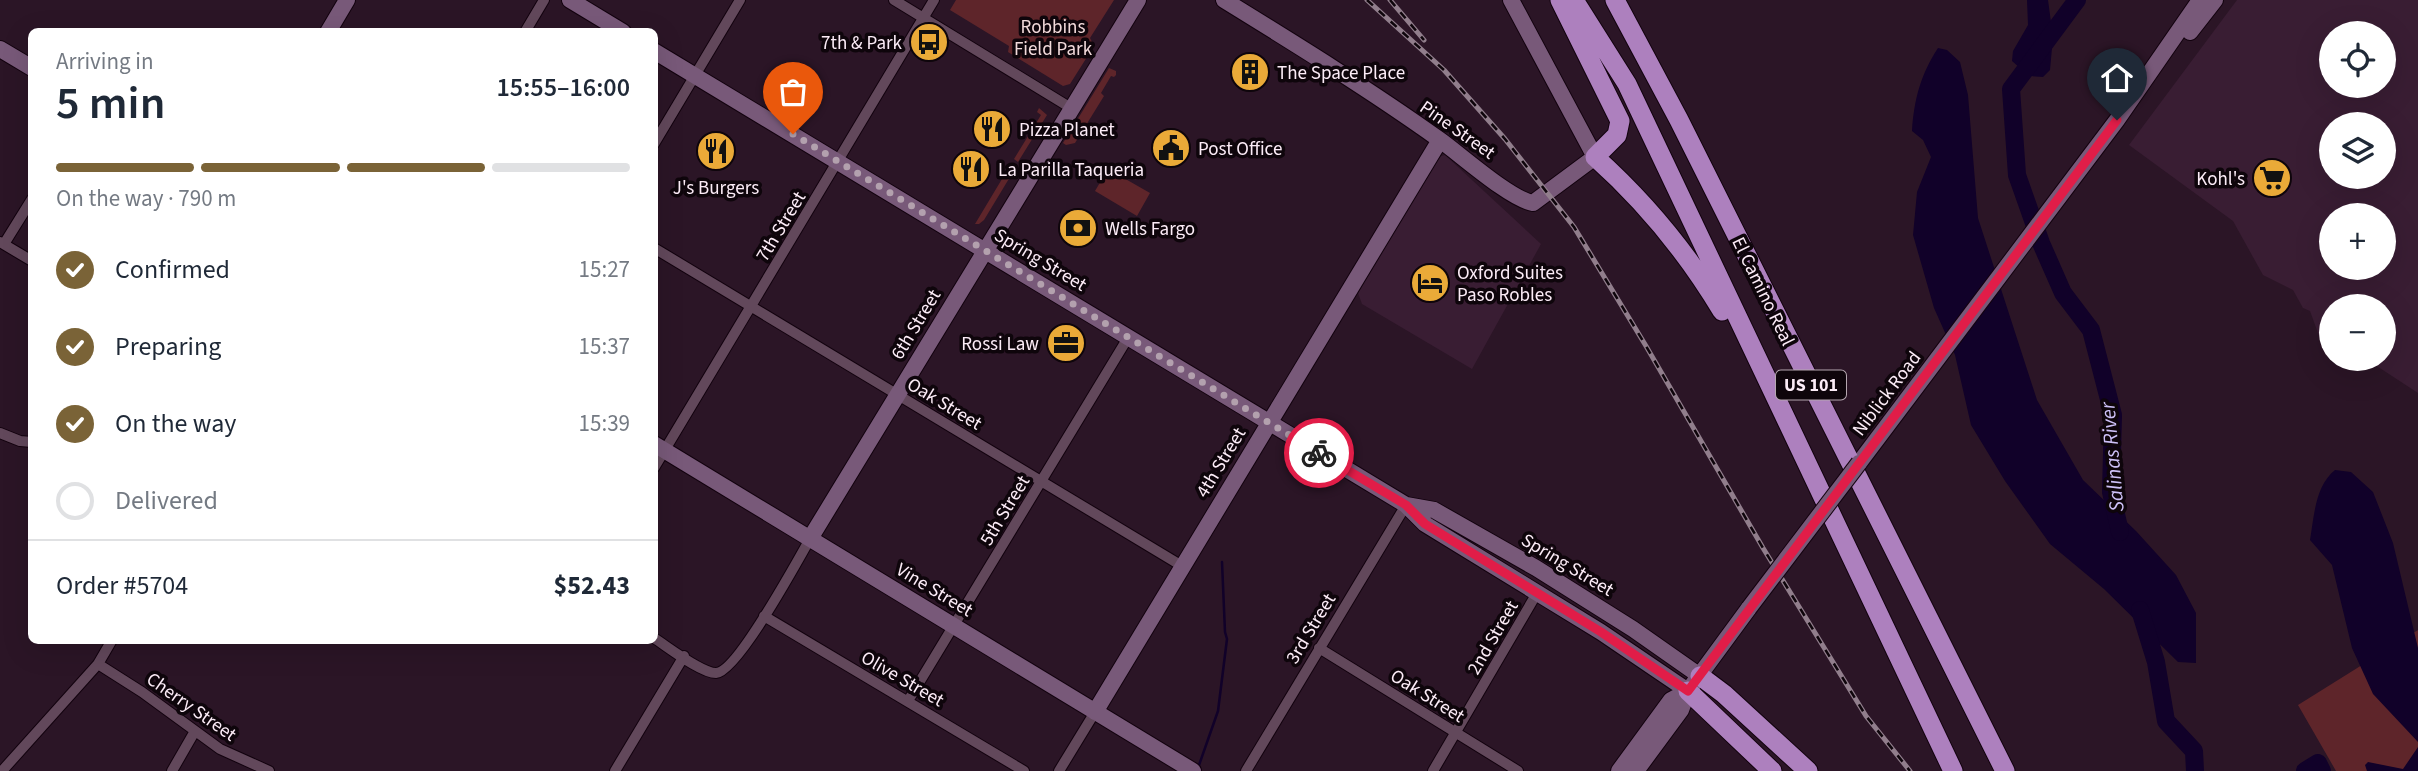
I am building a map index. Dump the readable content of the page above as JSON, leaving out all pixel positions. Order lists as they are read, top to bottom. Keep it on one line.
{"streets":{"highway":["El Camino Real","US 101"],"main road":["Pine Street","Spring Street","6th Street","Niblick Road","4th Street","Vine Street"],"street":["7th Street","Oak Street","5th Street","3rd Street","2nd Street","Olive Street","Cherry Street"]},"crossings":[["Pine Street","4th Street"],["7th Street","Spring Street"],["7th Street","Oak Street"],["7th Street","Vine Street"],["Spring Street","6th Street"],["Spring Street","Niblick Road"],["Spring Street","4th Street"],["Spring Street","5th Street"],["Spring Street","3rd Street"],["Spring Street","2nd Street"],["6th Street","Oak Street"],["6th Street","Vine Street"],["6th Street","Olive Street"],["Oak Street","4th Street"],["Oak Street","5th Street"],["Oak Street","3rd Street"],["Oak Street","2nd Street"],["4th Street","Vine Street"],["5th Street","Vine Street"],["5th Street","Olive Street"]],"water":["Salinas River"],"parks":["Robbins Field Park"],"places":{"bus stop":["7th & Park"],"building":["The Space Place"],"restaurant":["Pizza Planet","J's Burgers","La Parilla Taqueria"],"public building":["Post Office"],"supermarket":["Kohl's"],"bank":["Wells Fargo"],"hotel":["Oxford Suites Paso Robles"],"office":["Rossi Law"]},"page":{"map_buttons":["+","−"],"heading":["5 min","Arriving in","15:55–16:00"],"panel":["Order #5704","$52.43"],"bar":"On the way · 790 m","list":[["Confirmed","15:27"],["Preparing","15:37"],["On the way","15:39"],"Delivered"]}}
